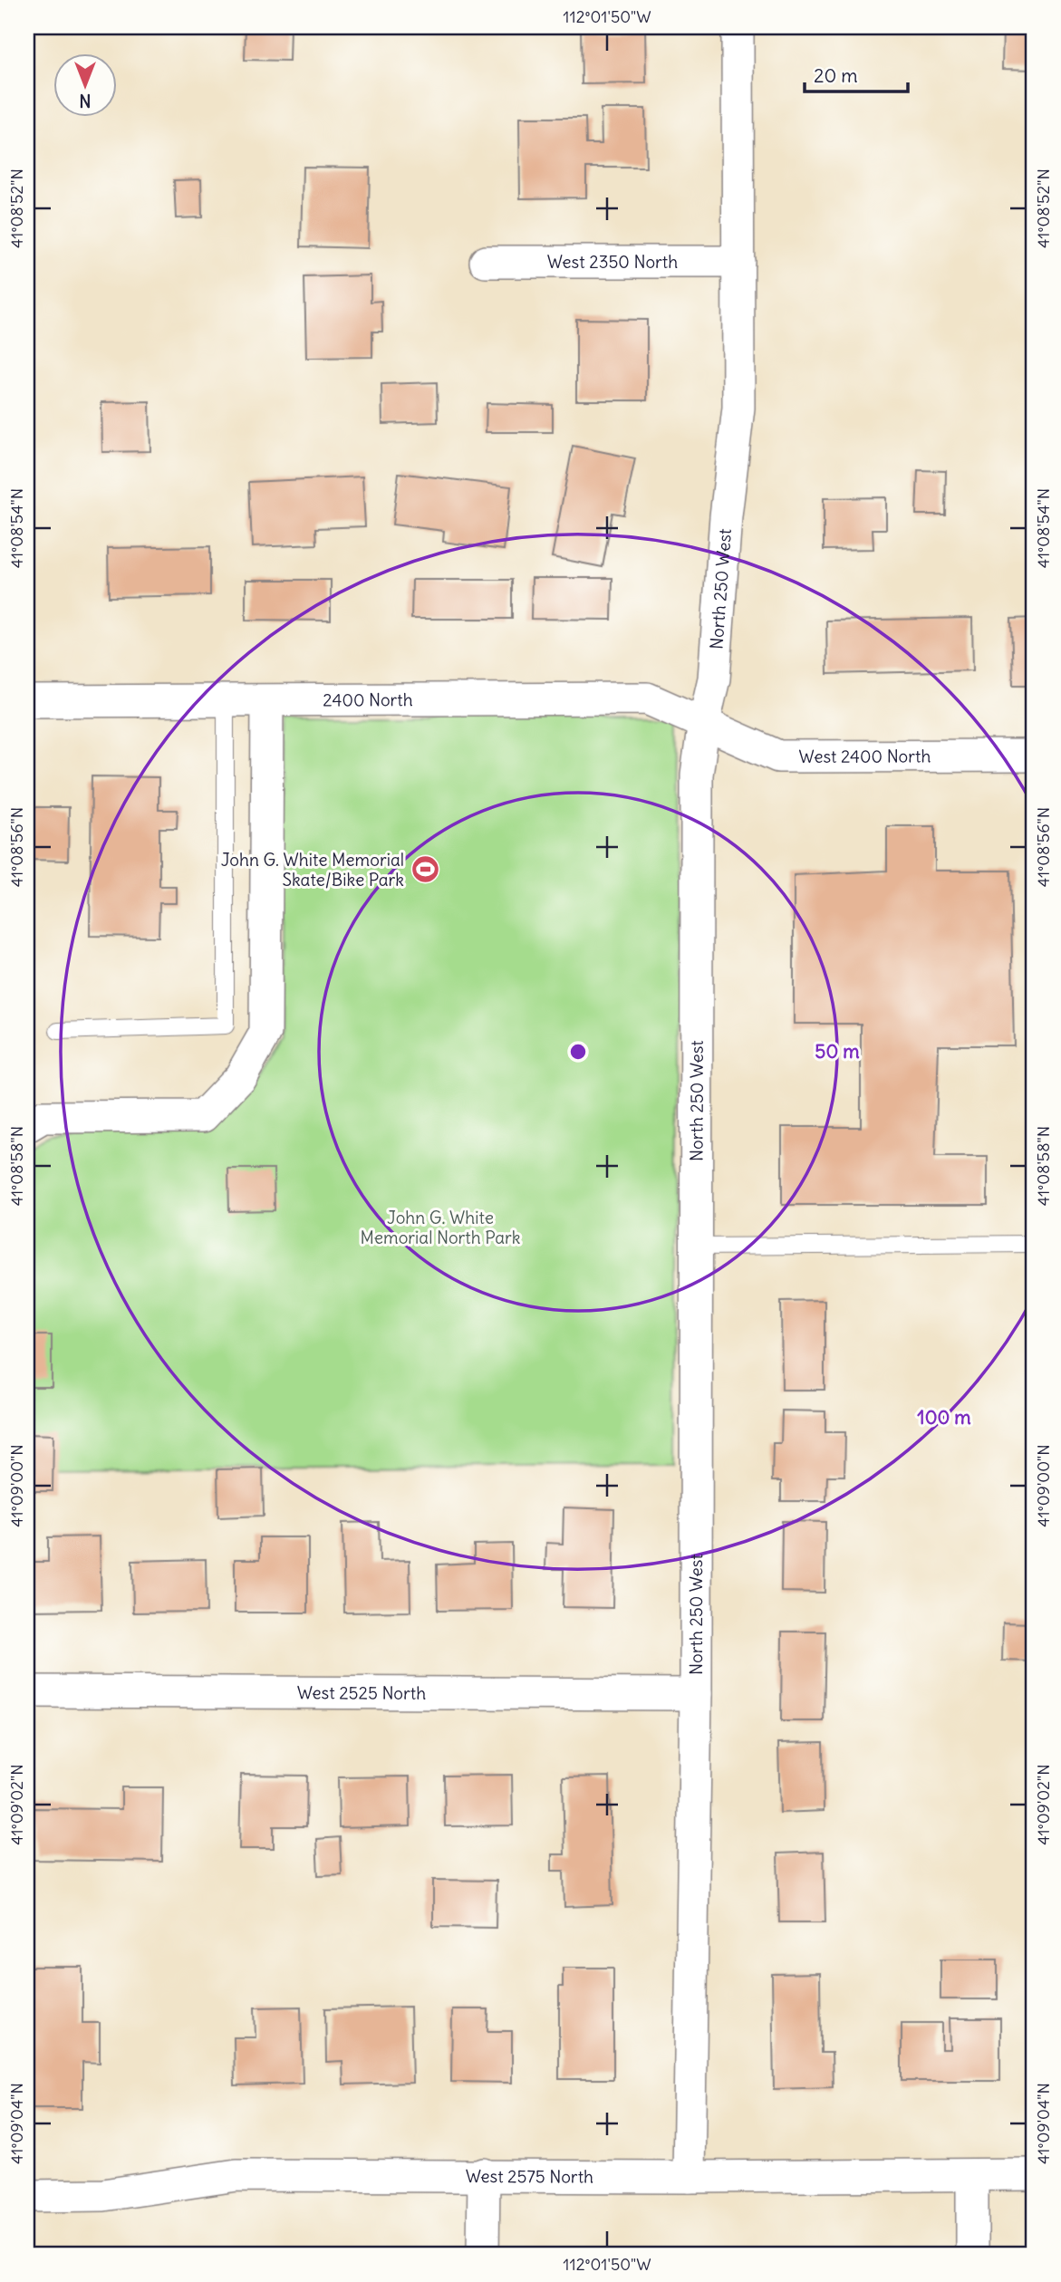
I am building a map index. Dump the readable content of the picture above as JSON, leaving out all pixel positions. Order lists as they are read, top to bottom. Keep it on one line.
{"streets":{"street":["West 2350 North","North 250 West","2400 North","West 2400 North","West 2525 North","West 2575 North"]},"crossings":[["West 2350 North","North 250 West"],["North 250 West","2400 North"],["North 250 West","West 2400 North"],["North 250 West","West 2525 North"],["North 250 West","West 2575 North"],["2400 North","West 2400 North"]],"parks":["John G. White Memorial North Park"],"places":{"sports":["John G. White Memorial Skate/Bike Park"]},"scale_bar":"20 m","north":"bottom","coordinates":["112°01'50\"W","41°08'52\"N","41°08'54\"N","41°08'56\"N","41°08'58\"N","41°09'00\"N","41°09'02\"N","41°09'04\"N"],"rings":["50 m","100 m"]}
